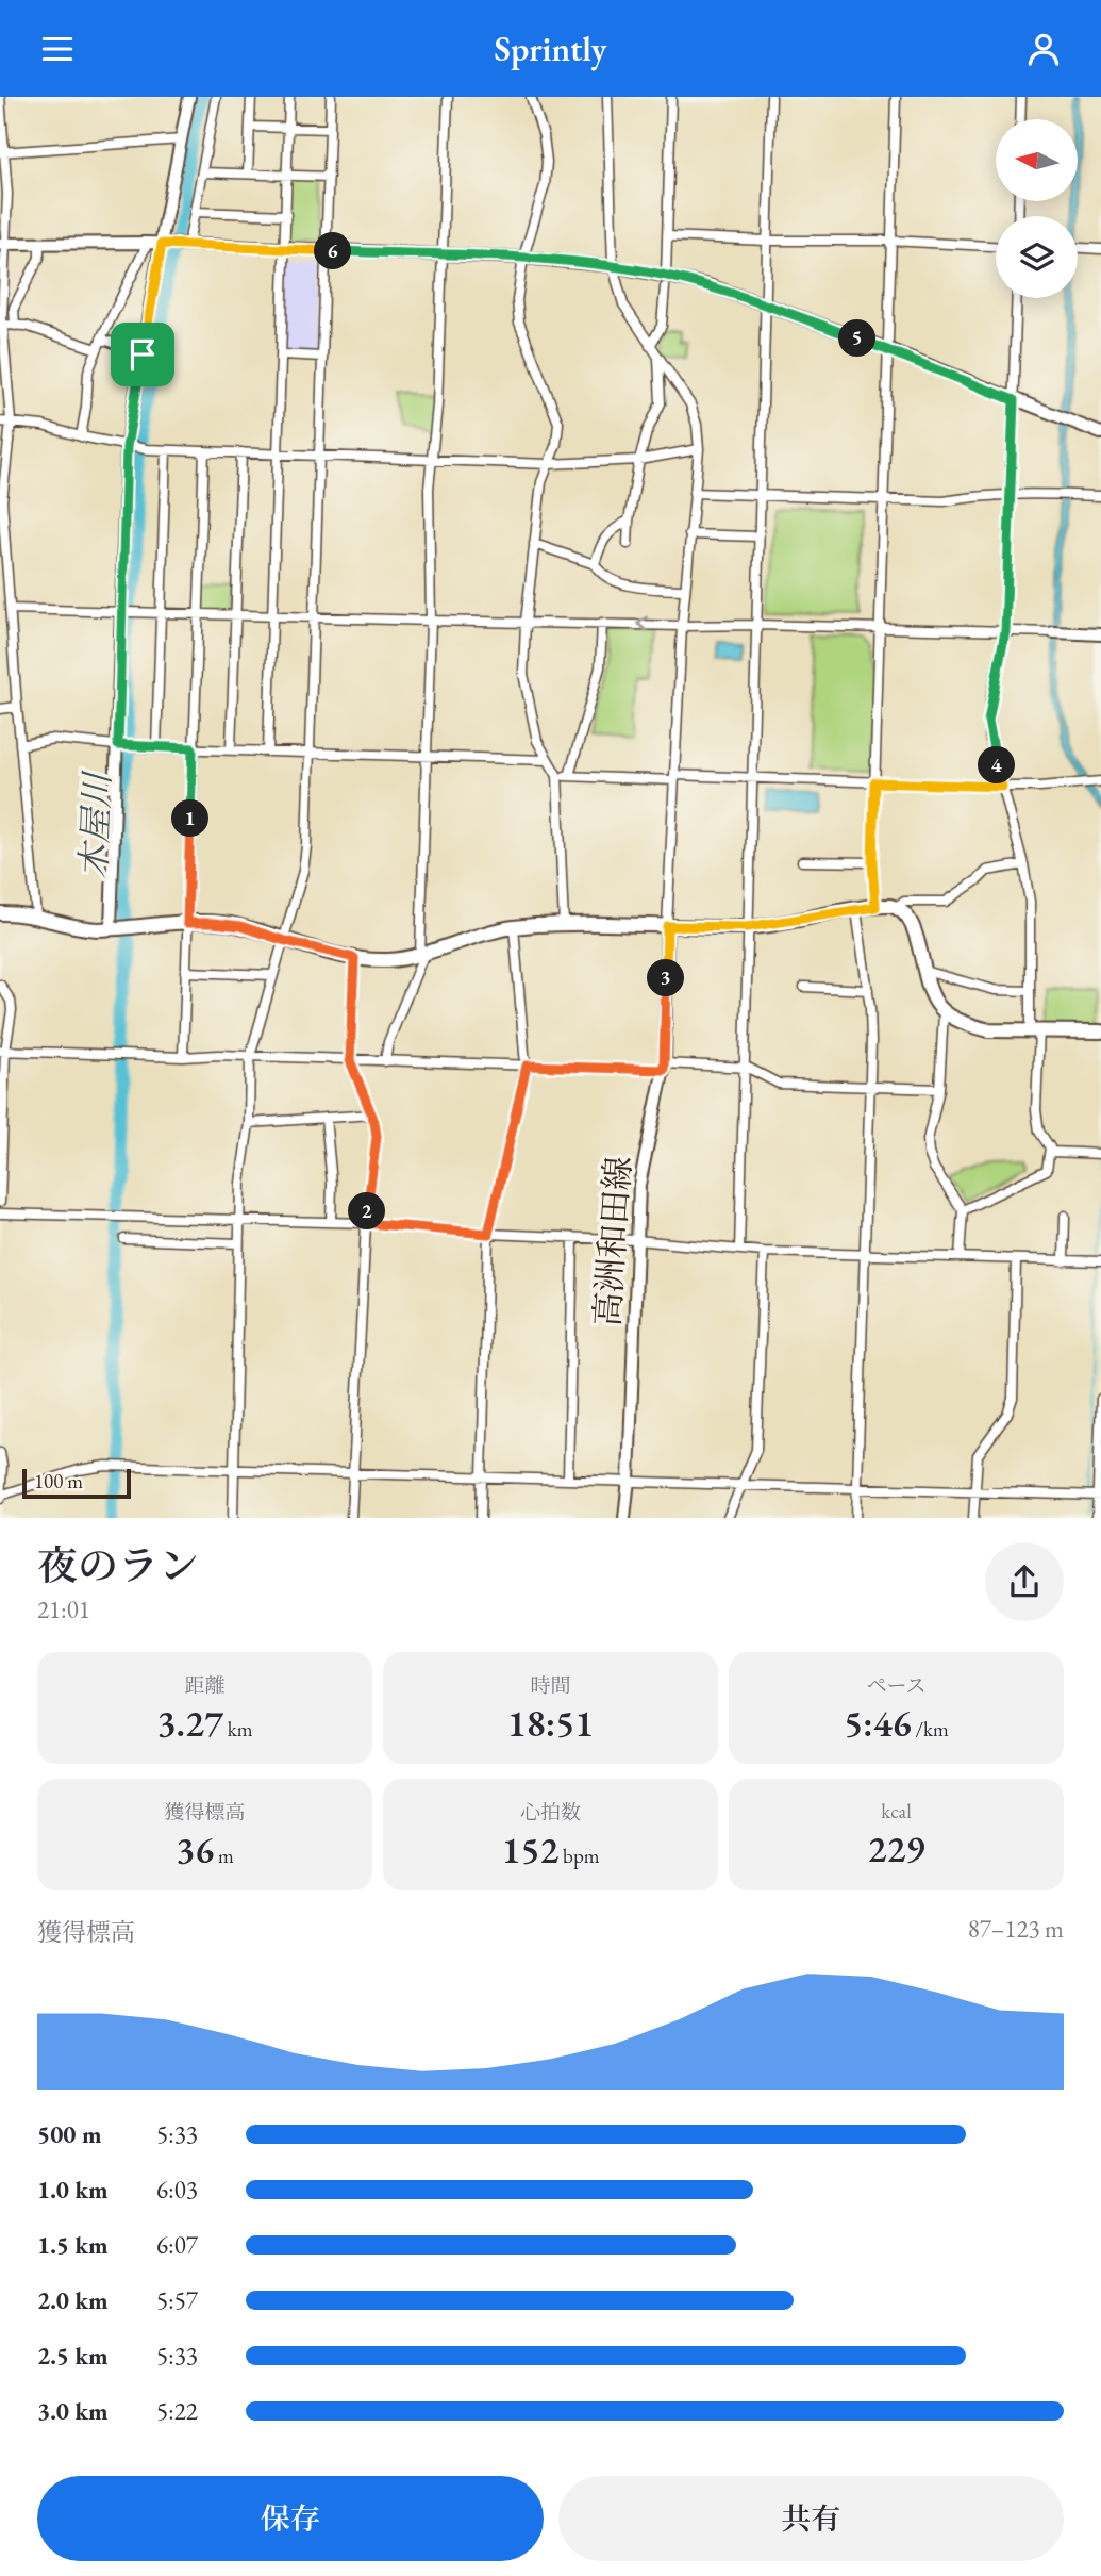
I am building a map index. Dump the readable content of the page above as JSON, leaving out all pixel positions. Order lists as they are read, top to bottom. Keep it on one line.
{"streets":{"street":["高洲和田線"]},"water":["木屋川"],"scale_bar":"100 m","north":"left","page":{"header":"Sprintly","pins":["6","5","4","1","3","2"],"scale":"100 m","heading":["夜のラン","21:01"],"stats":[["距離","3.27 km"],["時間","18:51"],["ペース","5:46 /km"],["獲得標高","36 m"],["心拍数","152 bpm"],["kcal","229"]],"chart":["獲得標高","87–123 m"],"list":[{"name":"500 m","note":"5:33"},{"name":"1.0 km","note":"6:03"},{"name":"1.5 km","note":"6:07"},{"name":"2.0 km","note":"5:57"},{"name":"2.5 km","note":"5:33"},{"name":"3.0 km","note":"5:22"}],"buttons":["保存","共有"]}}
